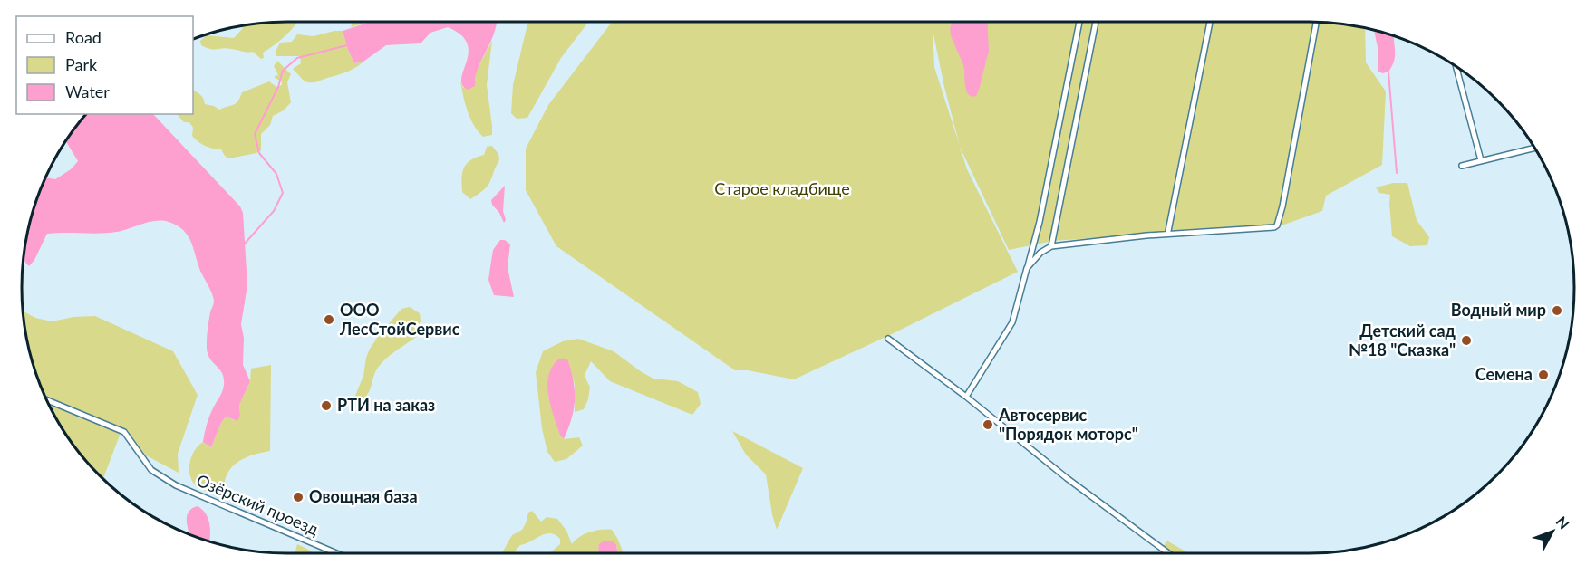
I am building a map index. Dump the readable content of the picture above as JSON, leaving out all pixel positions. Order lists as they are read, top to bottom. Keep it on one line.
{"streets":{"street":["Озёрский проезд"]},"parks":["Старое кладбище"],"places":["Водный мир","ООО ЛесСтойСервис","Детский сад №18 \"Сказка\"","Семена","РТИ на заказ","Автосервис \"Порядок моторс\"","Овощная база"],"legend":["Road","Park","Water"],"north":"top right"}
